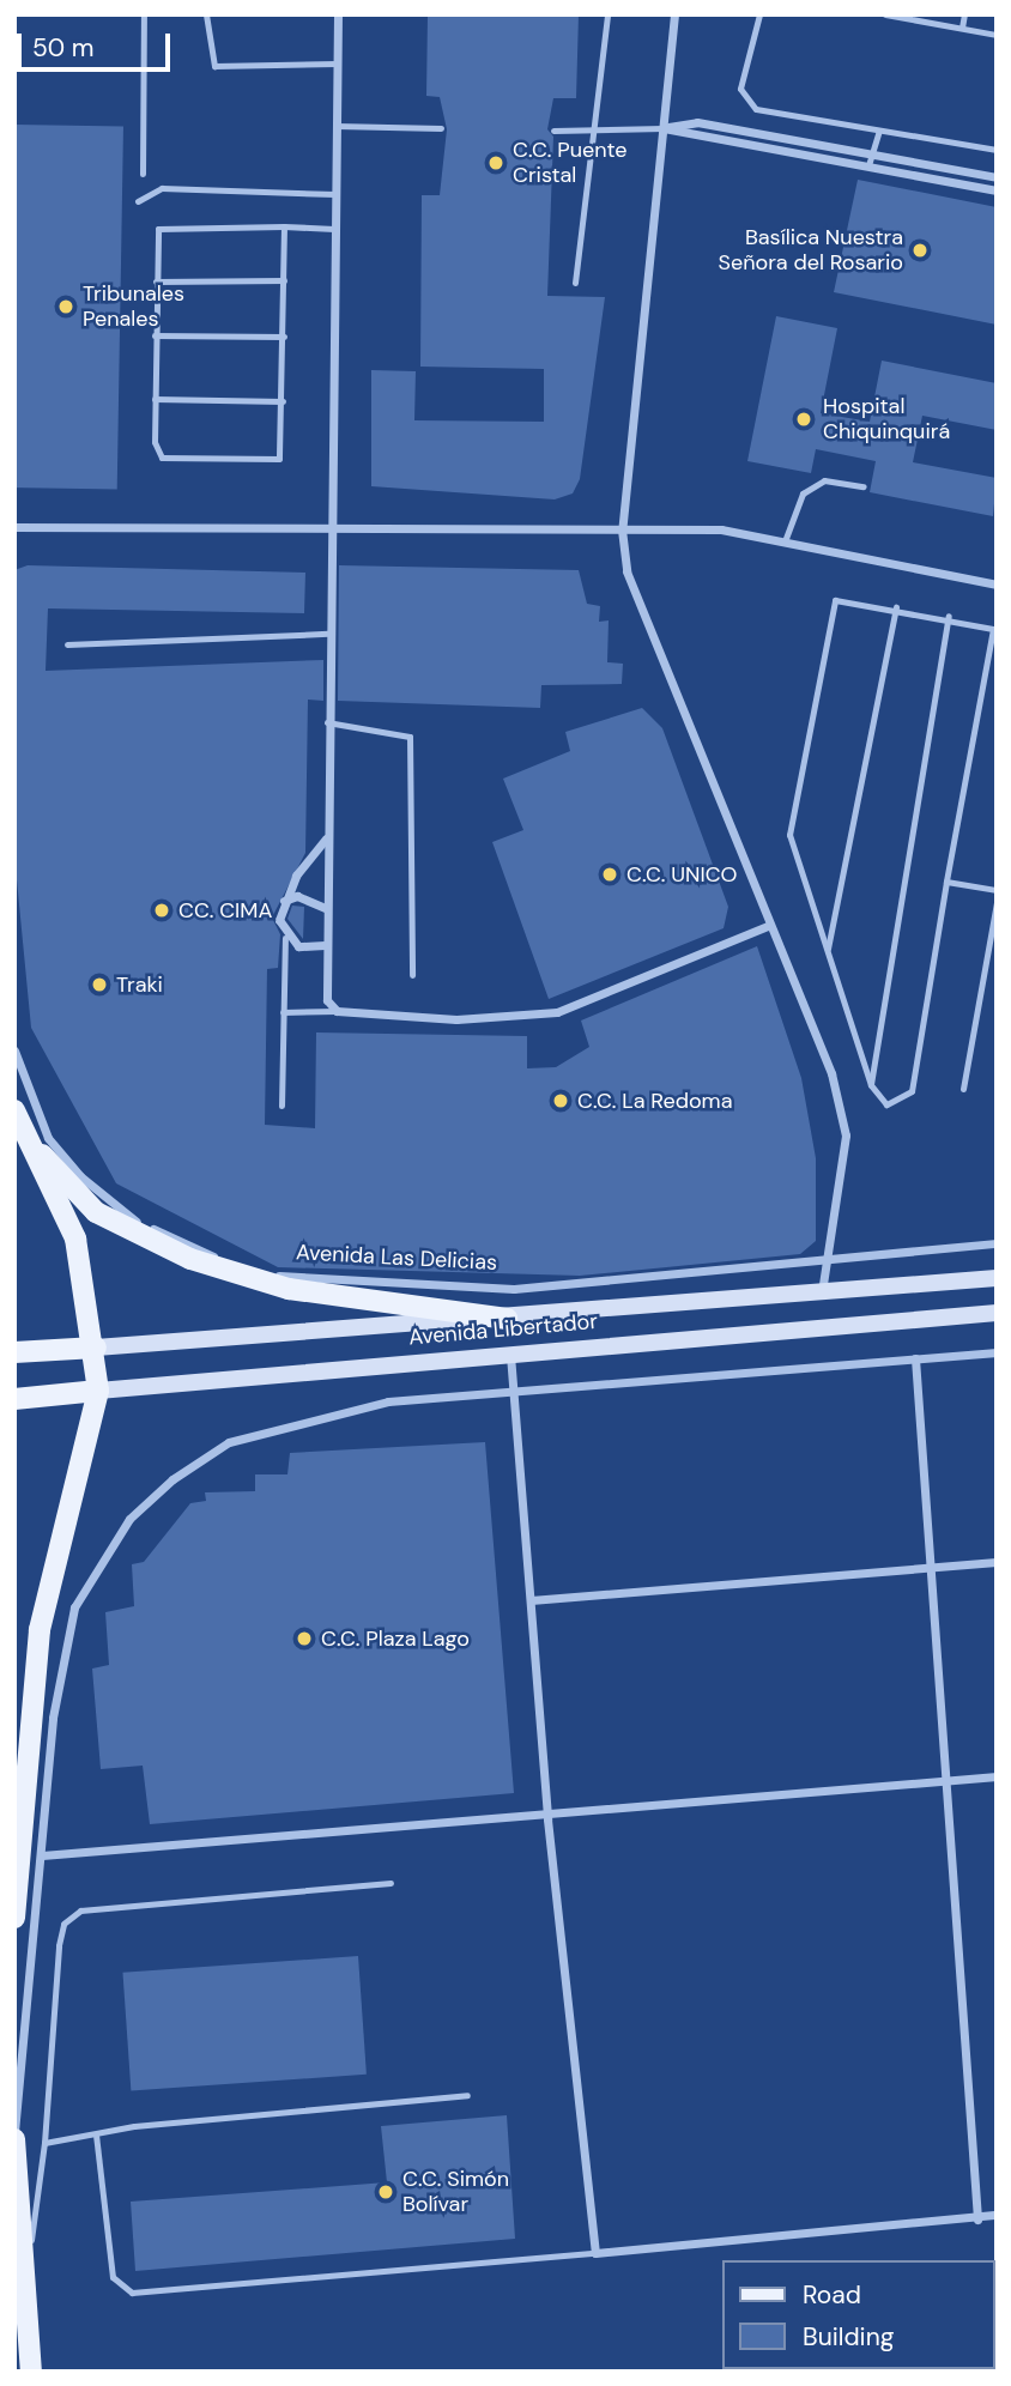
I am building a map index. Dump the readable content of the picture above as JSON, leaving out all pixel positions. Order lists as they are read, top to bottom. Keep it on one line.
{"streets":{"main road":["Avenida Libertador"],"street":["Avenida Las Delicias"]},"places":["C.C. Puente Cristal","Basílica Nuestra Señora del Rosario","Tribunales Penales","Hospital Chiquinquirá","C.C. UNICO","CC. CIMA","Traki","C.C. La Redoma","C.C. Plaza Lago","C.C. Simón Bolívar"],"legend":["Road","Building"],"scale_bar":"50 m"}
